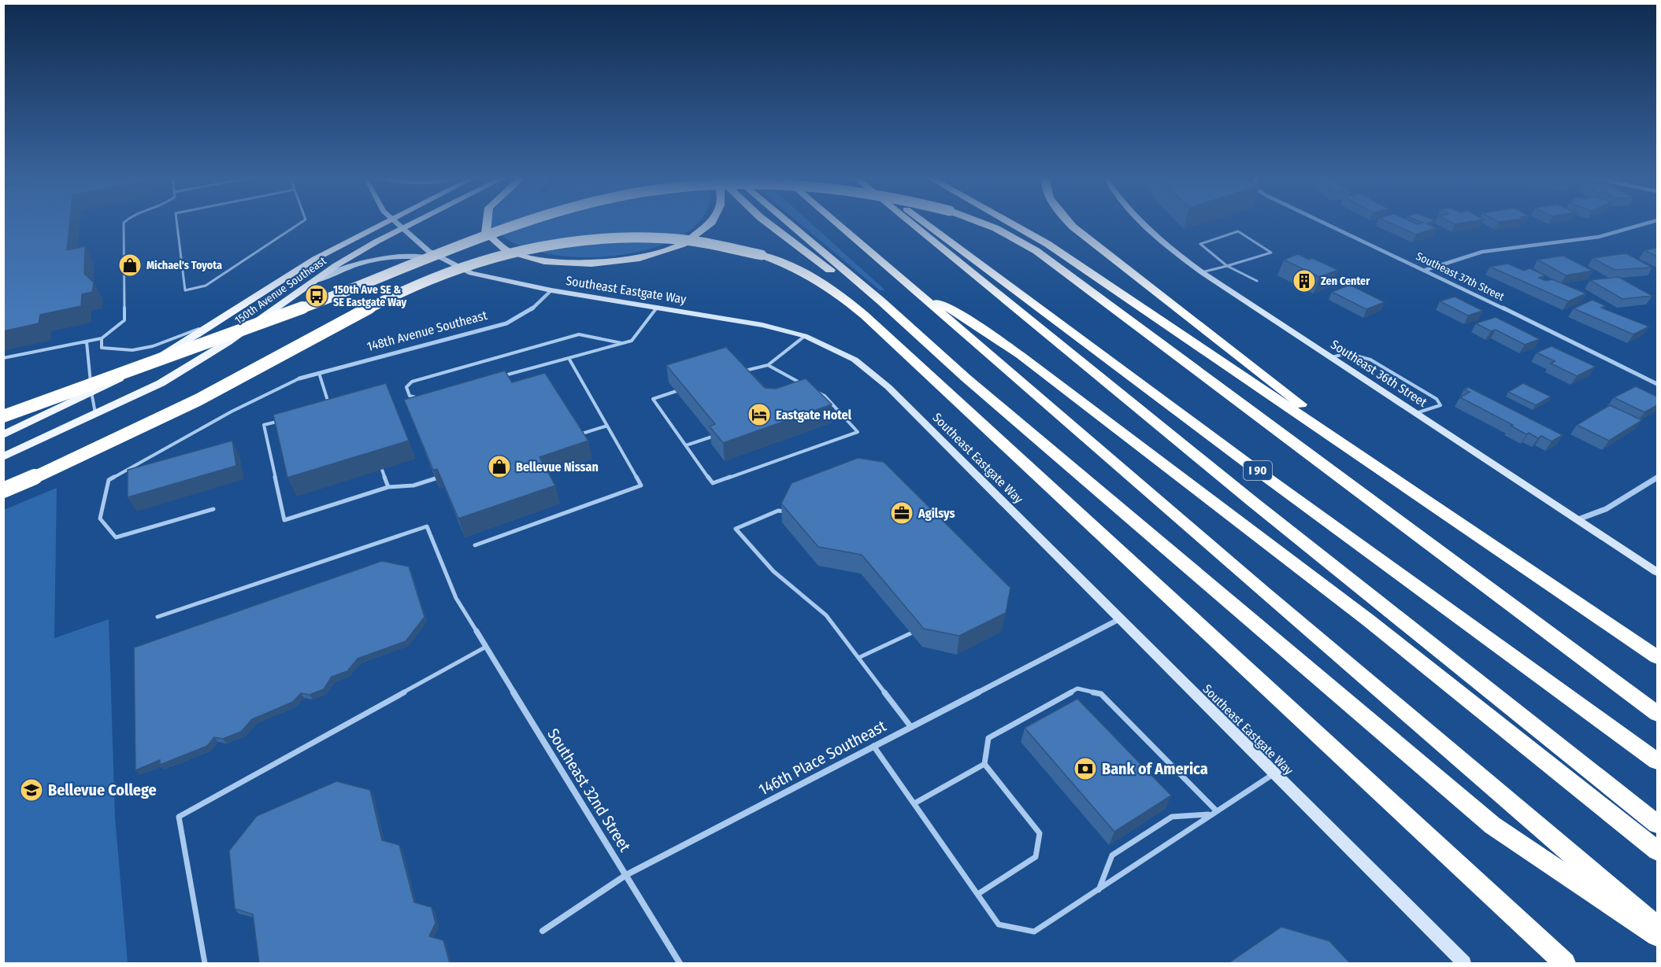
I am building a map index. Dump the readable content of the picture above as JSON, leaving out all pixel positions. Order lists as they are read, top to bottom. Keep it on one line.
{"streets":{"highway":["I 90"],"main road":["Southeast Eastgate Way","150th Avenue Southeast","Southeast 36th Street"],"street":["Southeast 37th Street","148th Avenue Southeast","146th Place Southeast","Southeast 32nd Street"]},"crossings":[["Southeast Eastgate Way","150th Avenue Southeast"],["Southeast Eastgate Way","148th Avenue Southeast"],["Southeast Eastgate Way","146th Place Southeast"],["146th Place Southeast","Southeast 32nd Street"]],"places":{"shop":["Michael's Toyota","Bellevue Nissan"],"building":["Zen Center"],"bus stop":["150th Ave SE & SE Eastgate Way"],"hotel":["Eastgate Hotel"],"office":["Agilsys"],"bank":["Bank of America"],"school or university":["Bellevue College"]}}
